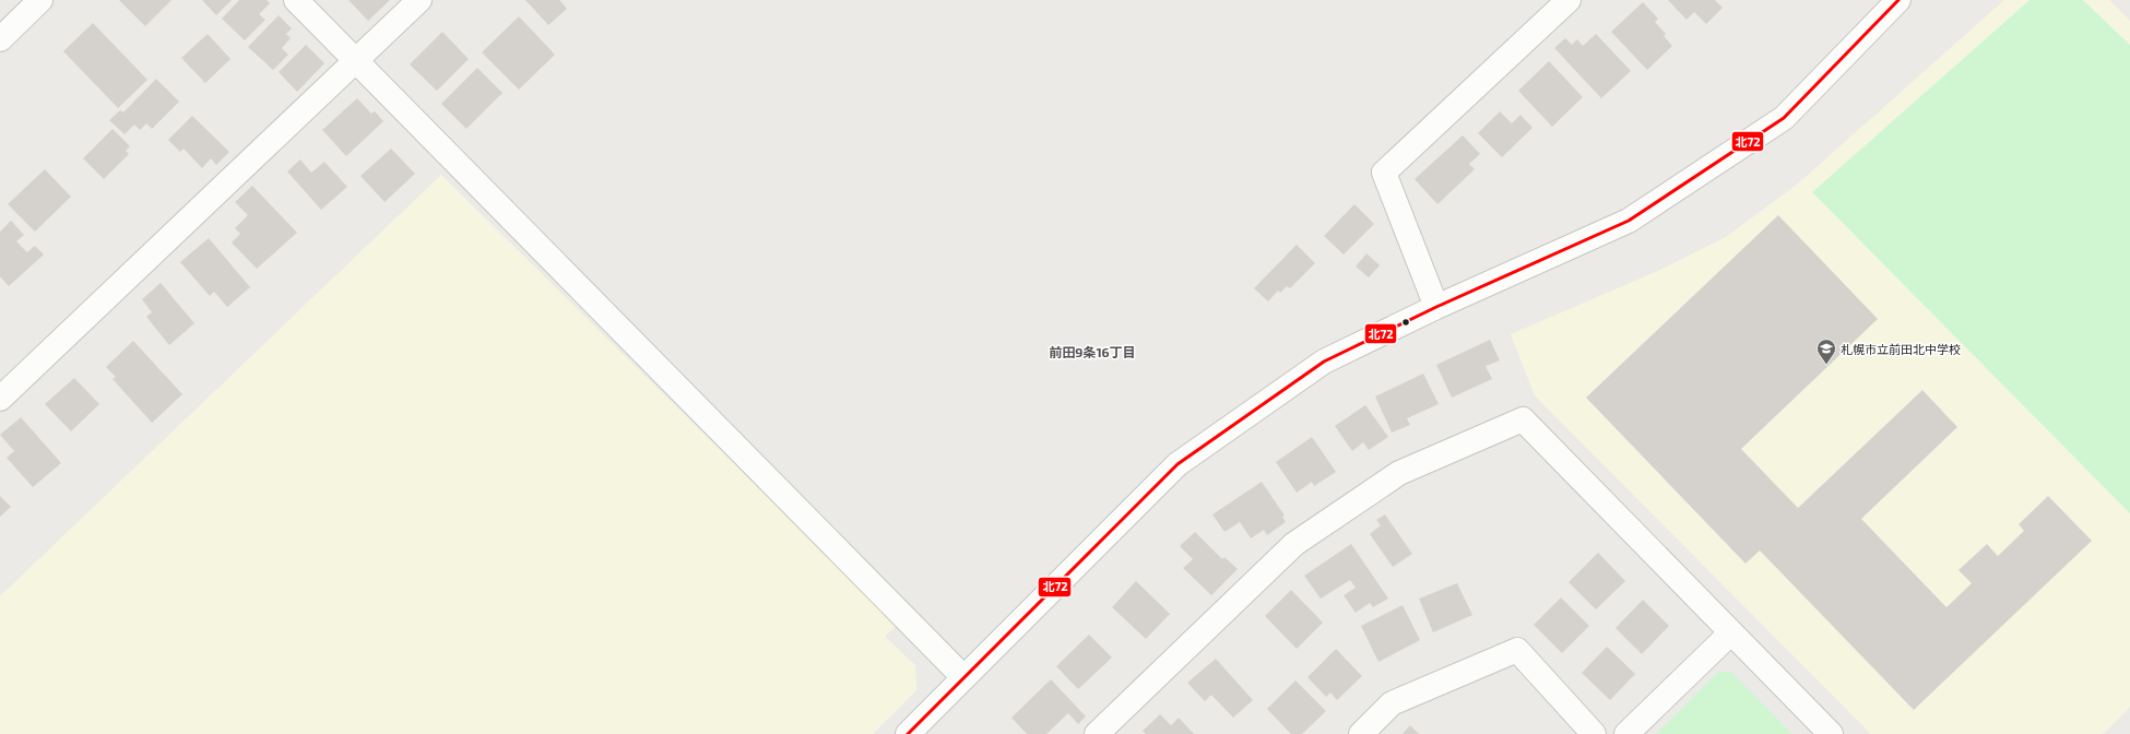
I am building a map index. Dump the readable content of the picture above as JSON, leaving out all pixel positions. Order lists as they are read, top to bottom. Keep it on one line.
{"districts":["前田9条16丁目"],"places":{"school or university":["札幌市立前田北中学校"]},"lines":["transit line 北72"]}
